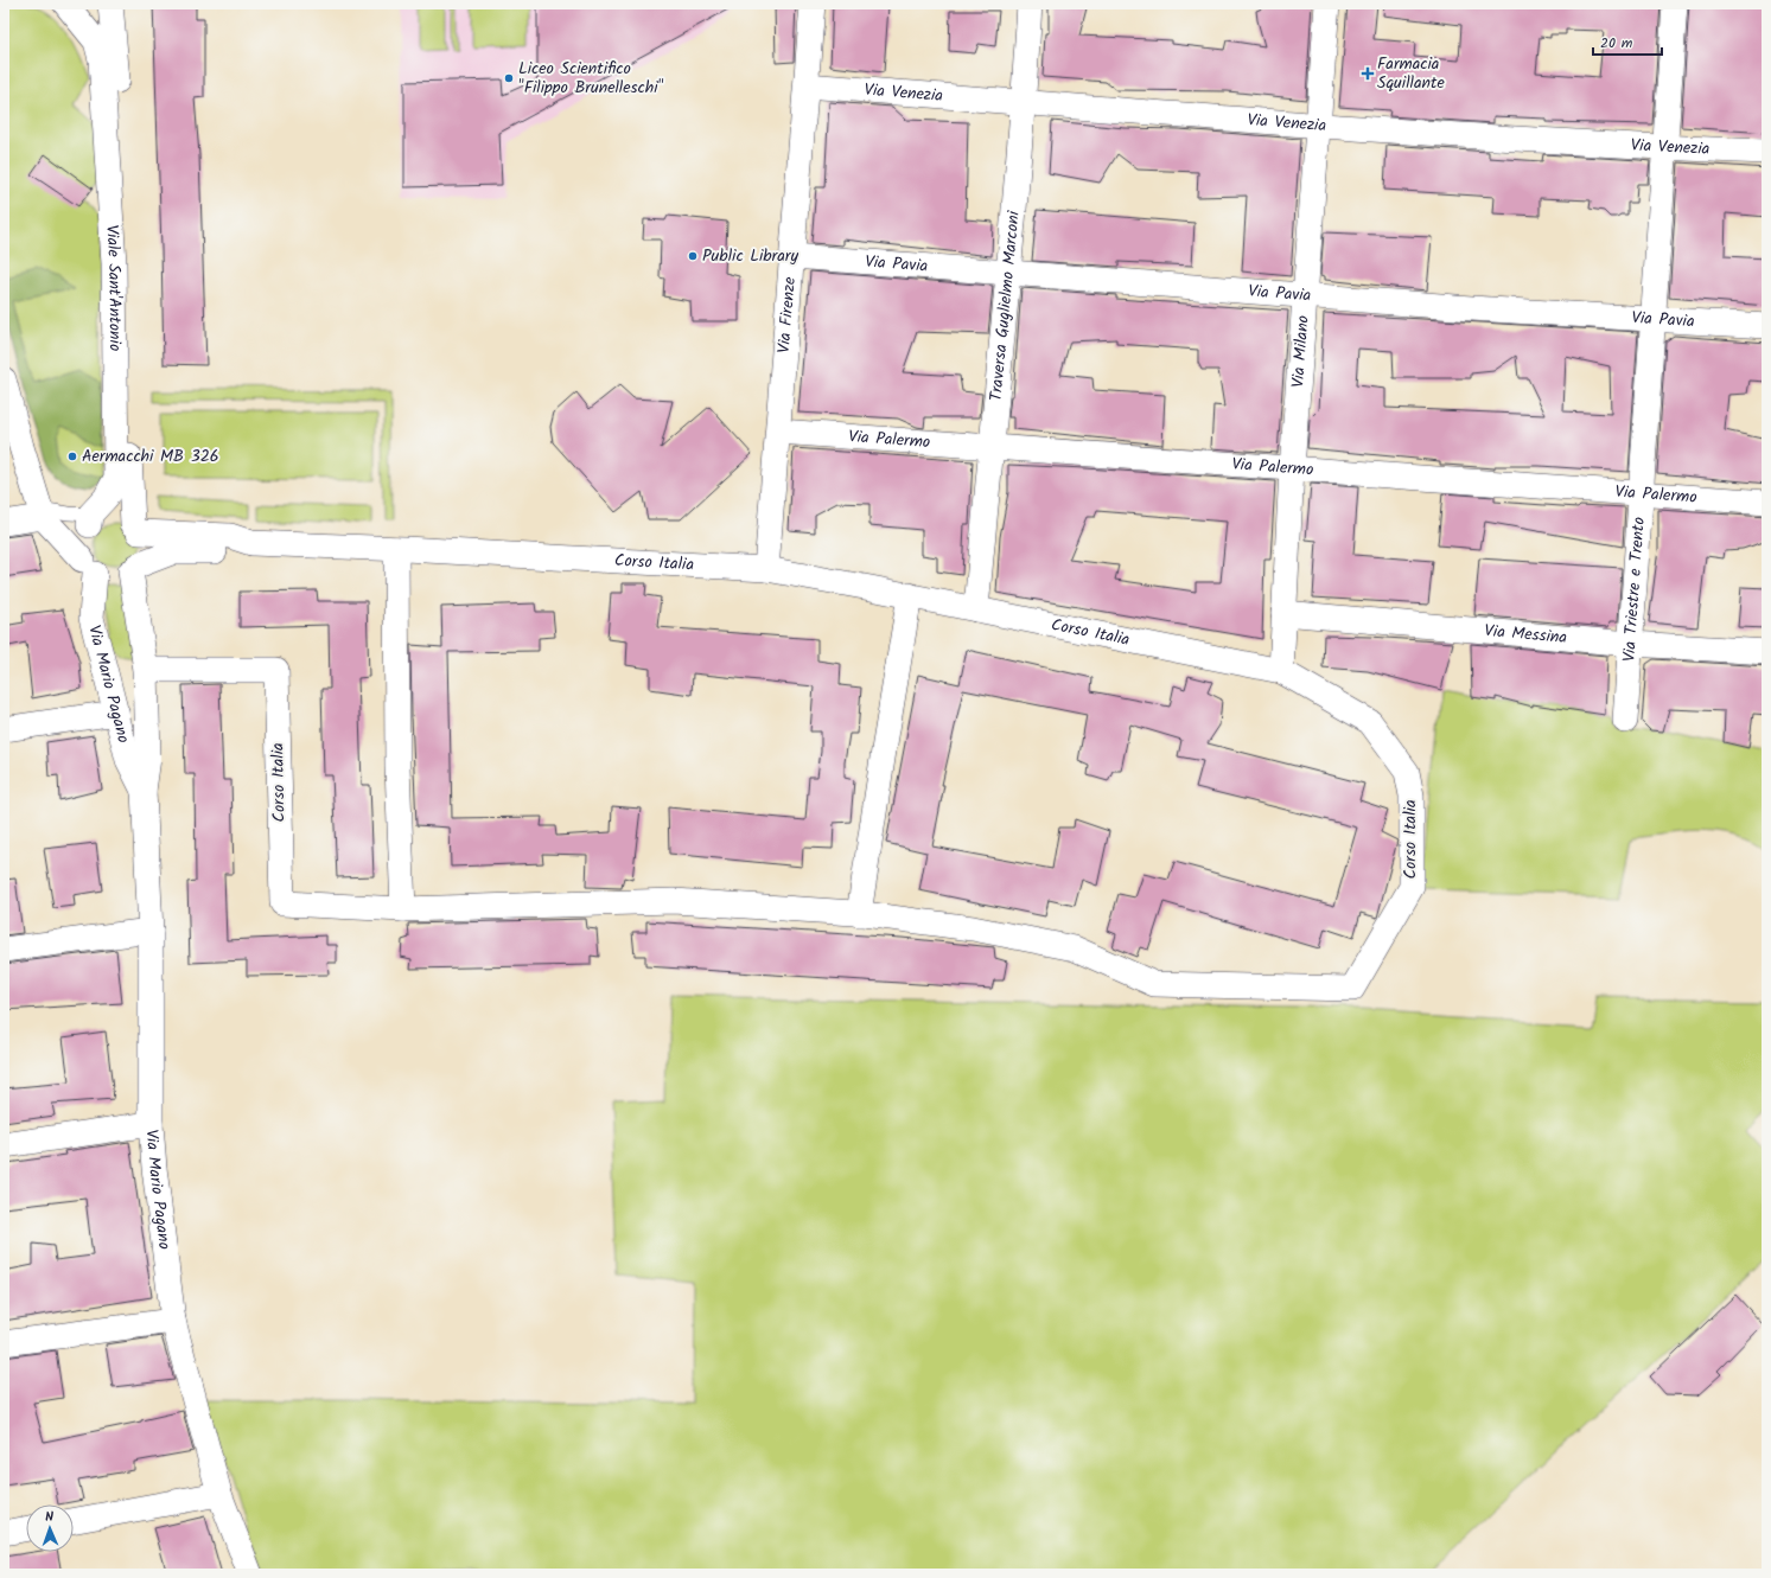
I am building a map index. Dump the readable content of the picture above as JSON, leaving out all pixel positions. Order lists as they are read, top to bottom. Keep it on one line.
{"streets":{"street":["Via Venezia","Via Pavia","Viale Sant'Antonio","Traversa Guglielmo Marconi","Via Firenze","Via Milano","Via Palermo","Corso Italia","Via Triestre e Trento","Via Messina","Via Mario Pagano"]},"crossings":[["Via Venezia","Traversa Guglielmo Marconi"],["Via Venezia","Via Firenze"],["Via Venezia","Via Milano"],["Via Venezia","Via Triestre e Trento"],["Via Pavia","Traversa Guglielmo Marconi"],["Via Pavia","Via Firenze"],["Via Pavia","Via Milano"],["Via Pavia","Via Triestre e Trento"],["Viale Sant'Antonio","Corso Italia"],["Viale Sant'Antonio","Via Mario Pagano"],["Traversa Guglielmo Marconi","Via Palermo"],["Traversa Guglielmo Marconi","Corso Italia"],["Via Firenze","Via Palermo"],["Via Firenze","Corso Italia"],["Via Milano","Via Palermo"],["Via Milano","Corso Italia"],["Via Milano","Via Messina"],["Via Palermo","Via Triestre e Trento"],["Corso Italia","Via Mario Pagano"],["Via Triestre e Trento","Via Messina"]],"places":{"health":["Farmacia Squillante"],"other":["Liceo Scientifico \"Filippo Brunelleschi\"","Public Library","Aermacchi MB 326"]},"scale_bar":"20 m","north":"top"}
